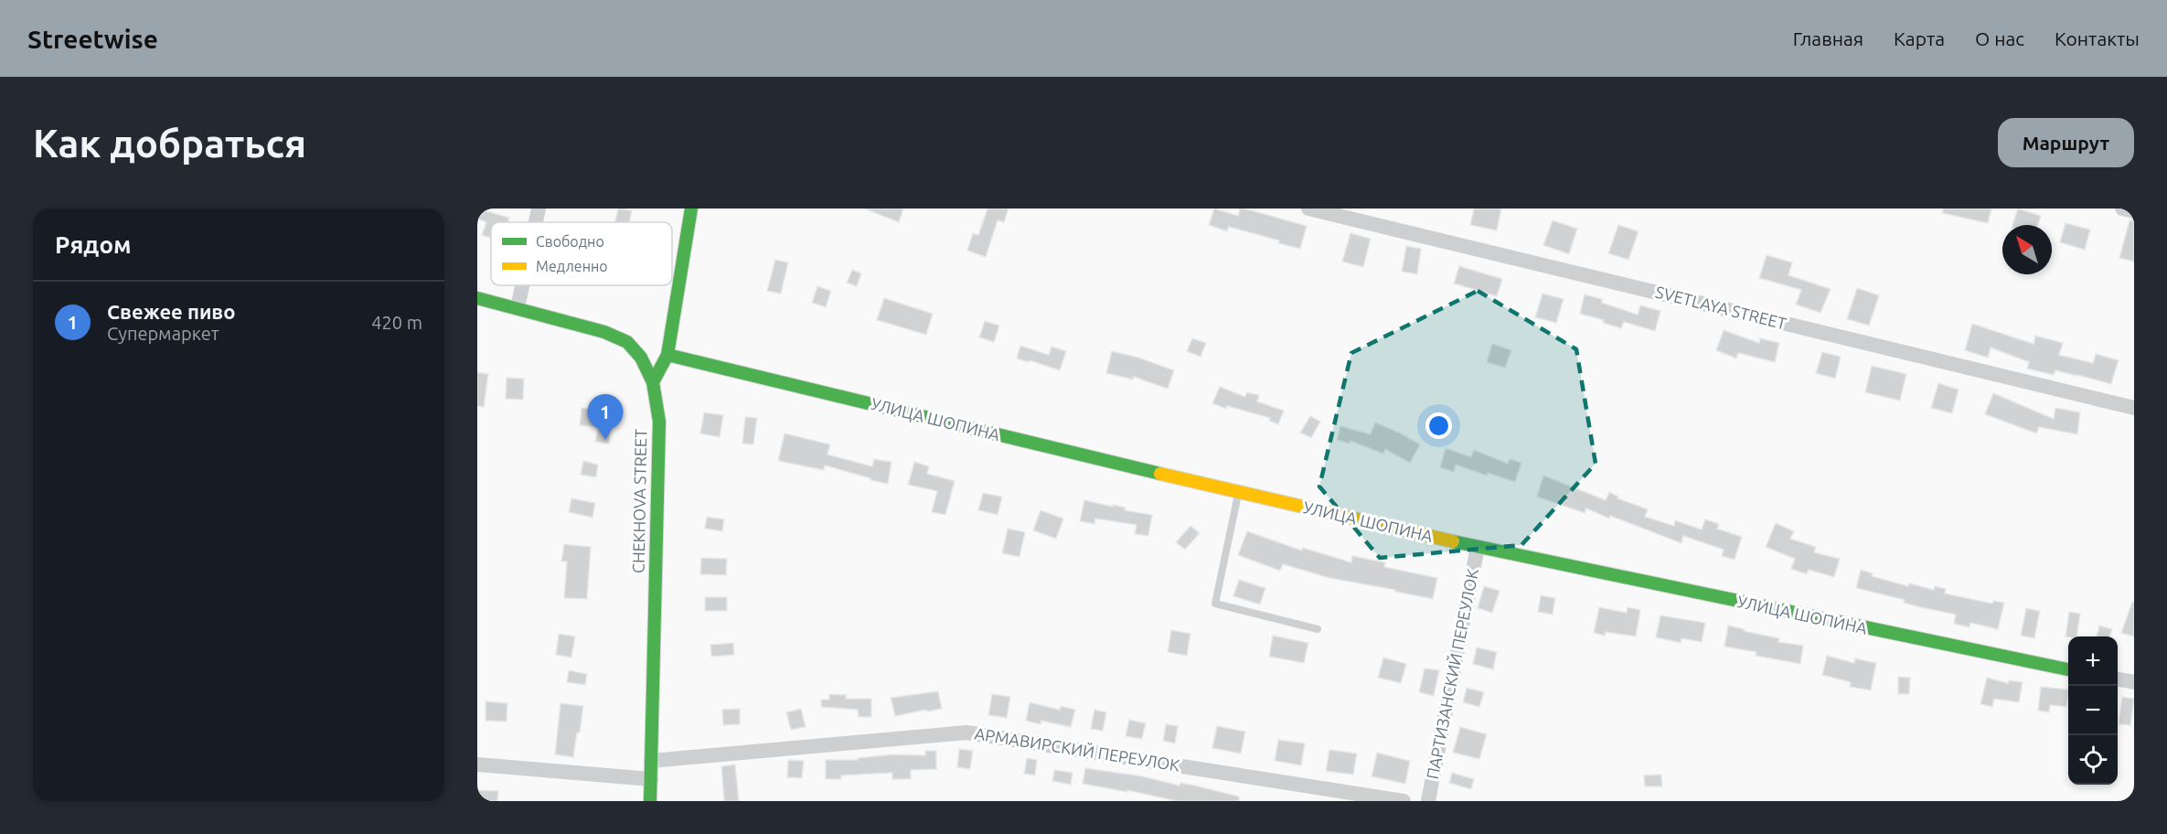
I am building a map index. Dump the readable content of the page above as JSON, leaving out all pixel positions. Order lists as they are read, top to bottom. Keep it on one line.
{"streets":{"street":["SVETLAYA STREET","УЛИЦА ШОПИНА","CHEKHOVA STREET","ПАРТИЗАНСКИЙ ПЕРЕУЛОК","АРМАВИРСКИЙ ПЕРЕУЛОК"]},"crossings":[["УЛИЦА ШОПИНА","ПАРТИЗАНСКИЙ ПЕРЕУЛОК"],["CHEKHOVA STREET","АРМАВИРСКИЙ ПЕРЕУЛОК"]],"legend":["Свободно","Медленно"],"north":"top left","page":{"header":"Streetwise","nav":["Главная","Карта","О нас","Контакты"],"buttons":"Маршрут","title":"Как добраться","heading":"Рядом","list":[{"mark":"1","name":"Свежее пиво","note":"Супермаркет","value":"420 m"}],"pins":"1","map_buttons":["+","−"]}}
